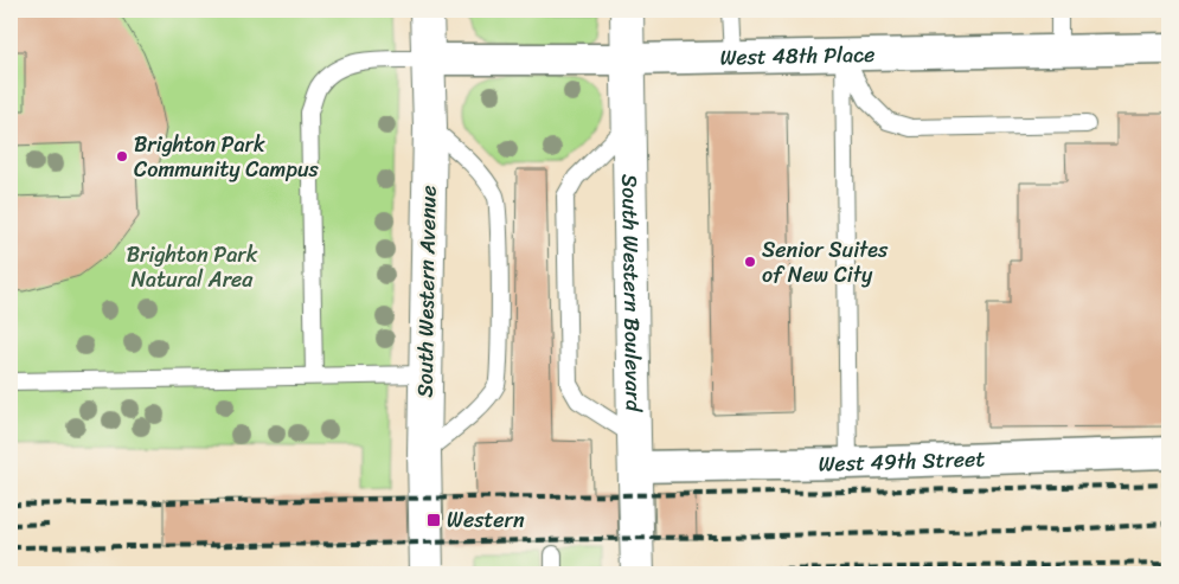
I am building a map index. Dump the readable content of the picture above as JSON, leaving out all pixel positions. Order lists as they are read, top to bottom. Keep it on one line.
{"streets":{"main road":["South Western Avenue","South Western Boulevard"],"street":["West 48th Place","West 49th Street"]},"crossings":[["West 48th Place","South Western Avenue"],["West 48th Place","South Western Boulevard"],["South Western Boulevard","West 49th Street"]],"parks":["Brighton Park Natural Area"],"places":{"other":["Brighton Park Community Campus","Senior Suites of New City"],"transit":["Western"]}}
